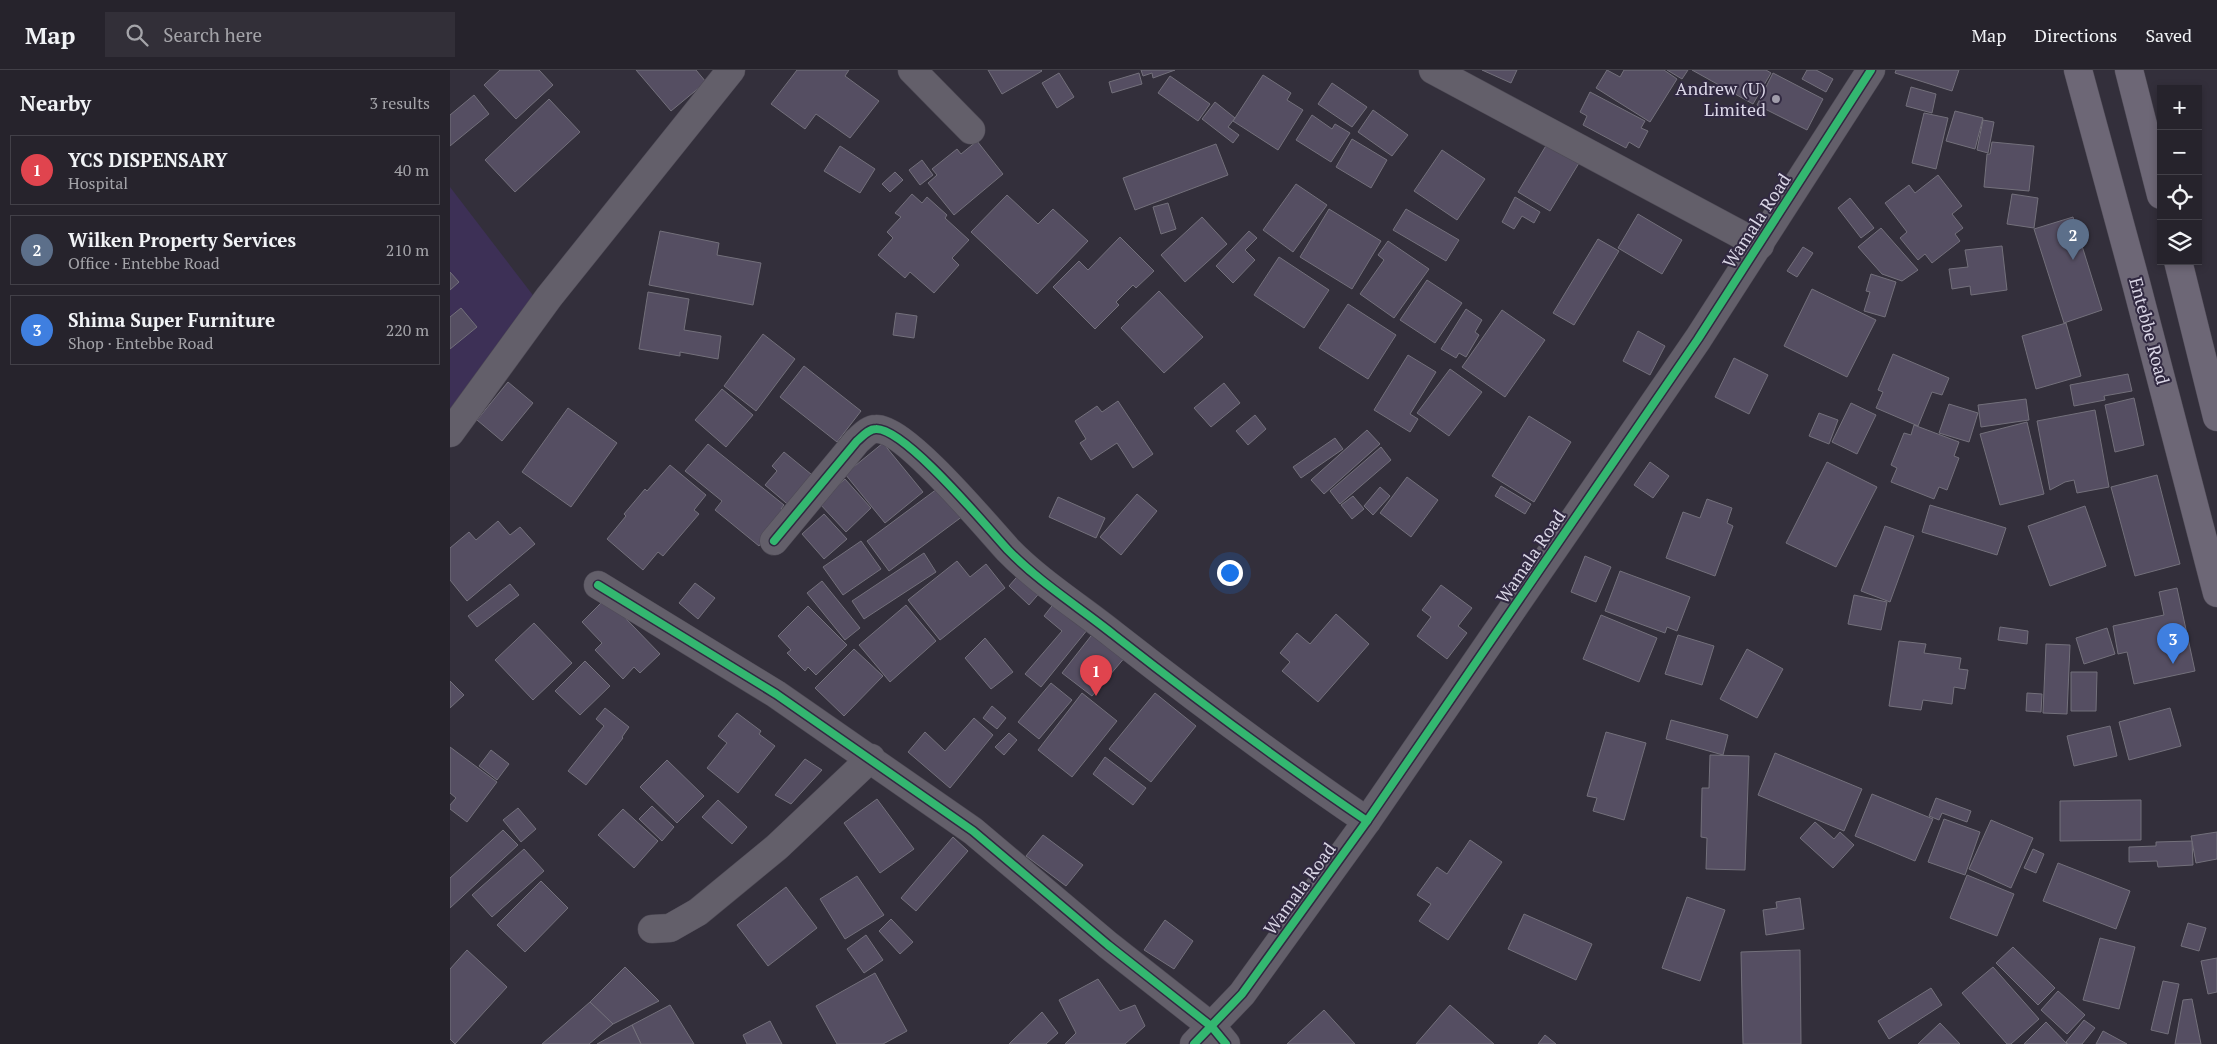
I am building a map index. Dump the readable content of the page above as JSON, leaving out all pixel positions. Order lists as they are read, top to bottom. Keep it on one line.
{"streets":{"main road":["Entebbe Road"],"street":["Wamala Road"]},"places":["Andrew (U) Limited"],"page":{"header":"Map","search":"Search here","nav":["Map","Directions","Saved"],"heading":["Nearby","3 results"],"map_buttons":["+","−"],"list":[{"mark":"1","name":"YCS DISPENSARY","note":"Hospital","value":"40 m"},{"mark":"2","name":"Wilken Property Services","note":"Office · Entebbe Road","value":"210 m"},{"mark":"3","name":"Shima Super Furniture","note":"Shop · Entebbe Road","value":"220 m"}],"pins":["2","3","1"]}}
